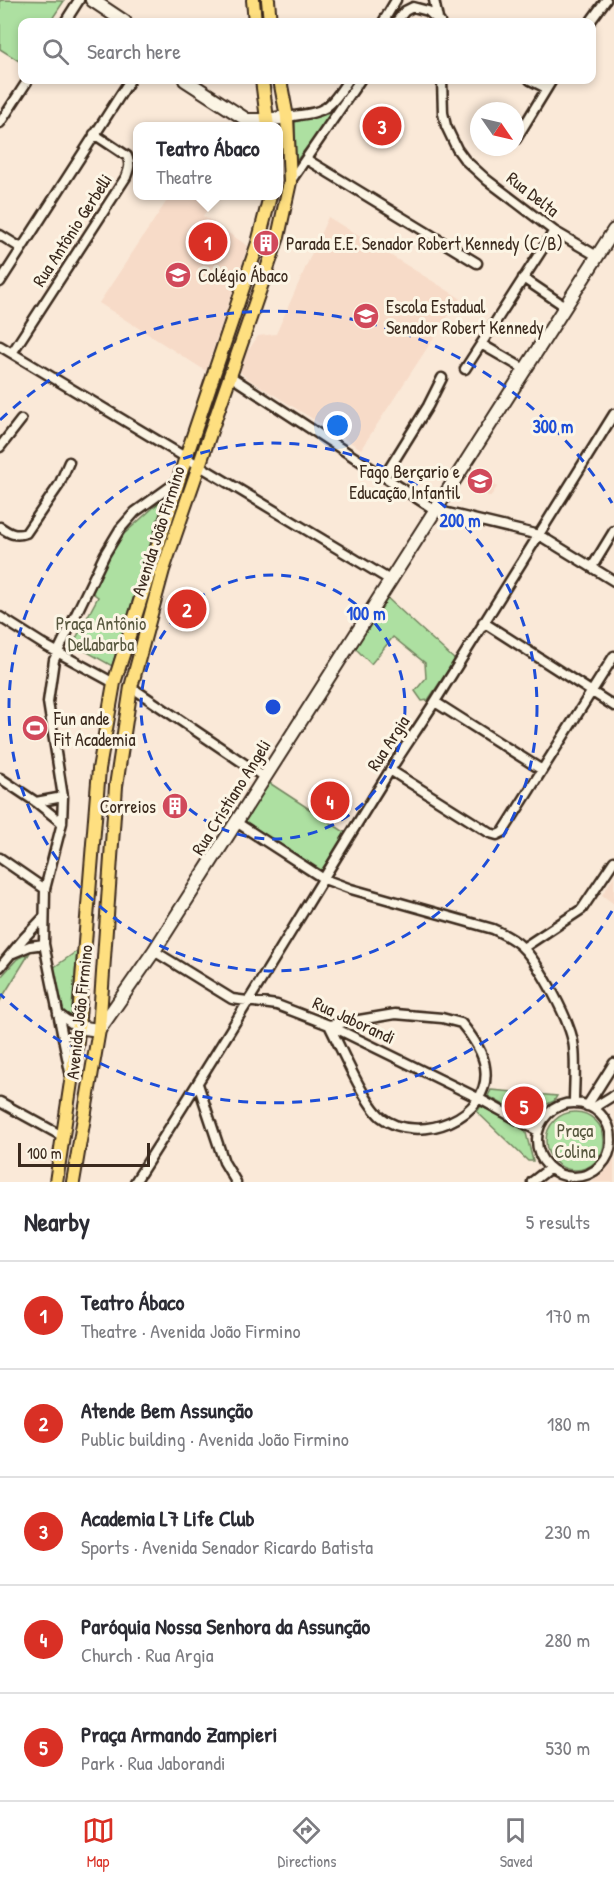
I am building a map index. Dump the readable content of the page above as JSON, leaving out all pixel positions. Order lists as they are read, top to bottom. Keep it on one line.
{"streets":{"main road":["Avenida João Firmino"],"street":["Rua Delta","Rua Antônio Gerbelli","Rua Argia","Rua Cristiano Angeli","Rua Jaborandi"]},"crossings":[["Rua Delta","Rua Cristiano Angeli"],["Avenida João Firmino","Rua Cristiano Angeli"],["Rua Argia","Rua Jaborandi"],["Rua Cristiano Angeli","Rua Jaborandi"]],"parks":["Praça Antônio Dellabarba","Praça Colina"],"places":{"building":["Parada E.E. Senador Robert Kennedy (C/B)","Correios"],"school or university":["Colégio Ábaco","Escola Estadual Senador Robert Kennedy","Fago Berçario e Educação Infantil"],"sports":["Fun ande Fit Academia"]},"scale_bar":"100 m","north":"bottom right","page":{"search":"Search here","pins":["3","1","2","4","5"],"popup":["Teatro Ábaco","Theatre"],"scale":"100 m","heading":["Nearby","5 results"],"list":[{"mark":"1","name":"Teatro Ábaco","note":"Theatre · Avenida João Firmino","value":"170 m"},{"mark":"2","name":"Atende Bem Assunção","note":"Public building · Avenida João Firmino","value":"180 m"},{"mark":"3","name":"Academia L7 Life Club","note":"Sports · Avenida Senador Ricardo Batista","value":"230 m"},{"mark":"4","name":"Paróquia Nossa Senhora da Assunção","note":"Church · Rua Argia","value":"280 m"},{"mark":"5","name":"Praça Armando Zampieri","note":"Park · Rua Jaborandi","value":"530 m"}],"nav":["Map","Directions","Saved"]},"rings":["300 m","200 m","100 m"]}
